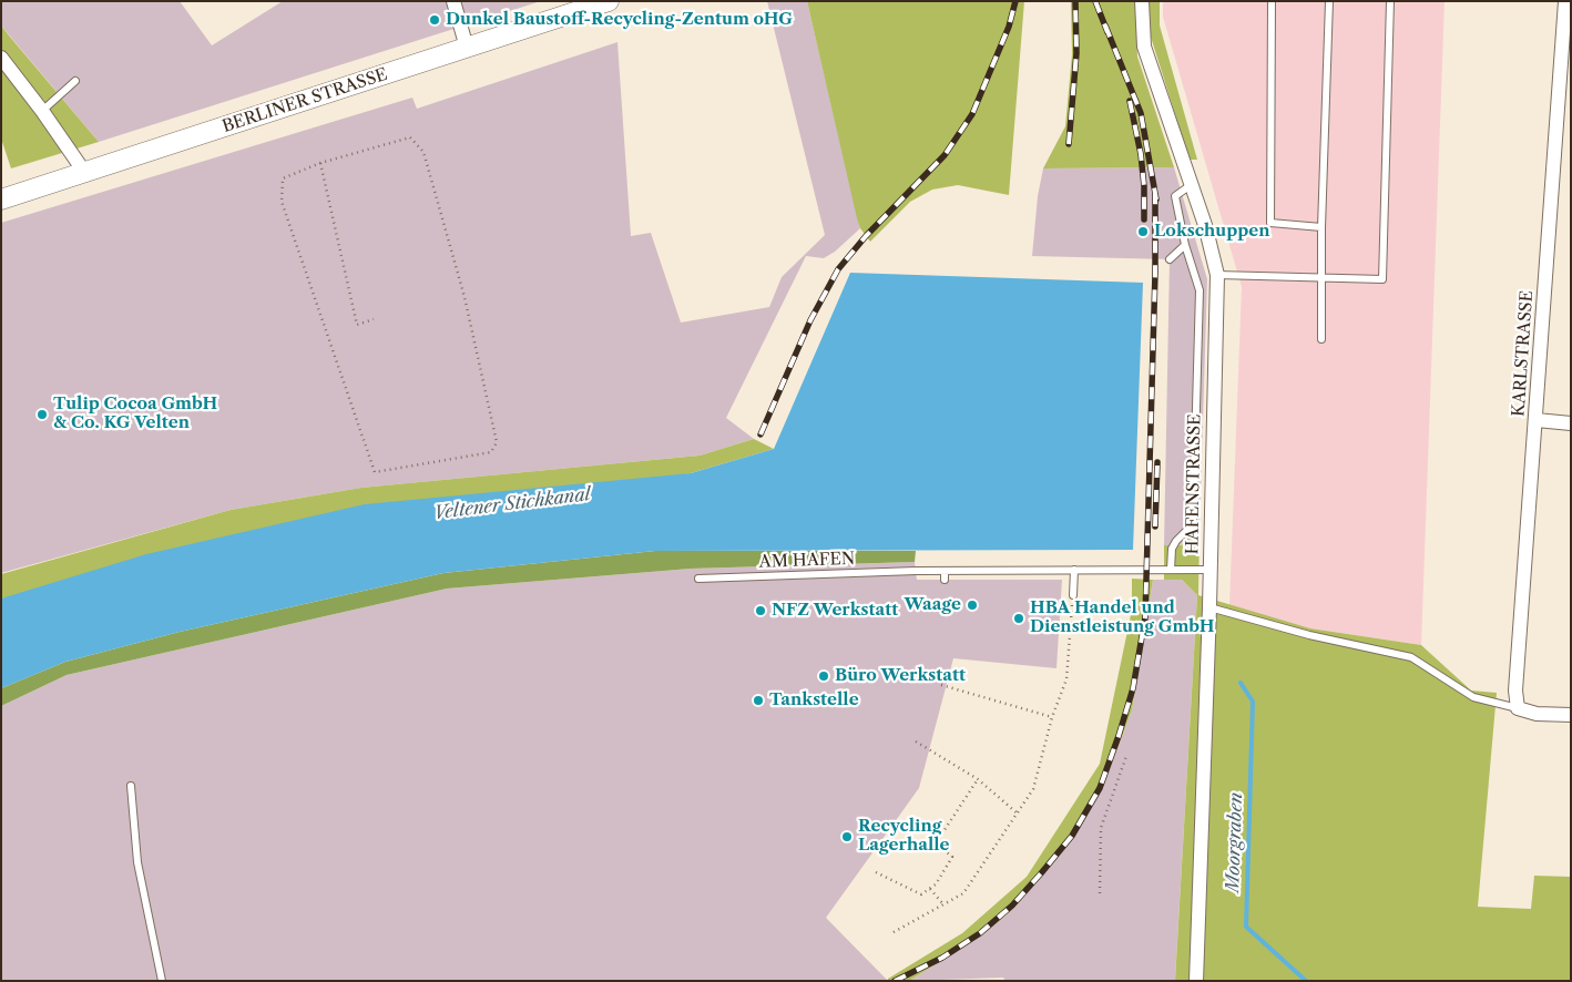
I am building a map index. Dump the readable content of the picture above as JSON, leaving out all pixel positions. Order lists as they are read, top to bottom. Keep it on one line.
{"streets":{"main road":["BERLINER STRASSE"],"street":["KARLSTRASSE","HAFENSTRASSE"],"lane":["AM HAFEN"]},"water":["Veltener Stichkanal","Moorgraben"],"places":["Dunkel Baustoff-Recycling-Zentum oHG","Lokschuppen","Tulip Cocoa GmbH & Co. KG Velten","Waage","NFZ Werkstatt","HBA Handel und Dienstleistung GmbH","Büro Werkstatt","Tankstelle","Recycling Lagerhalle"]}
